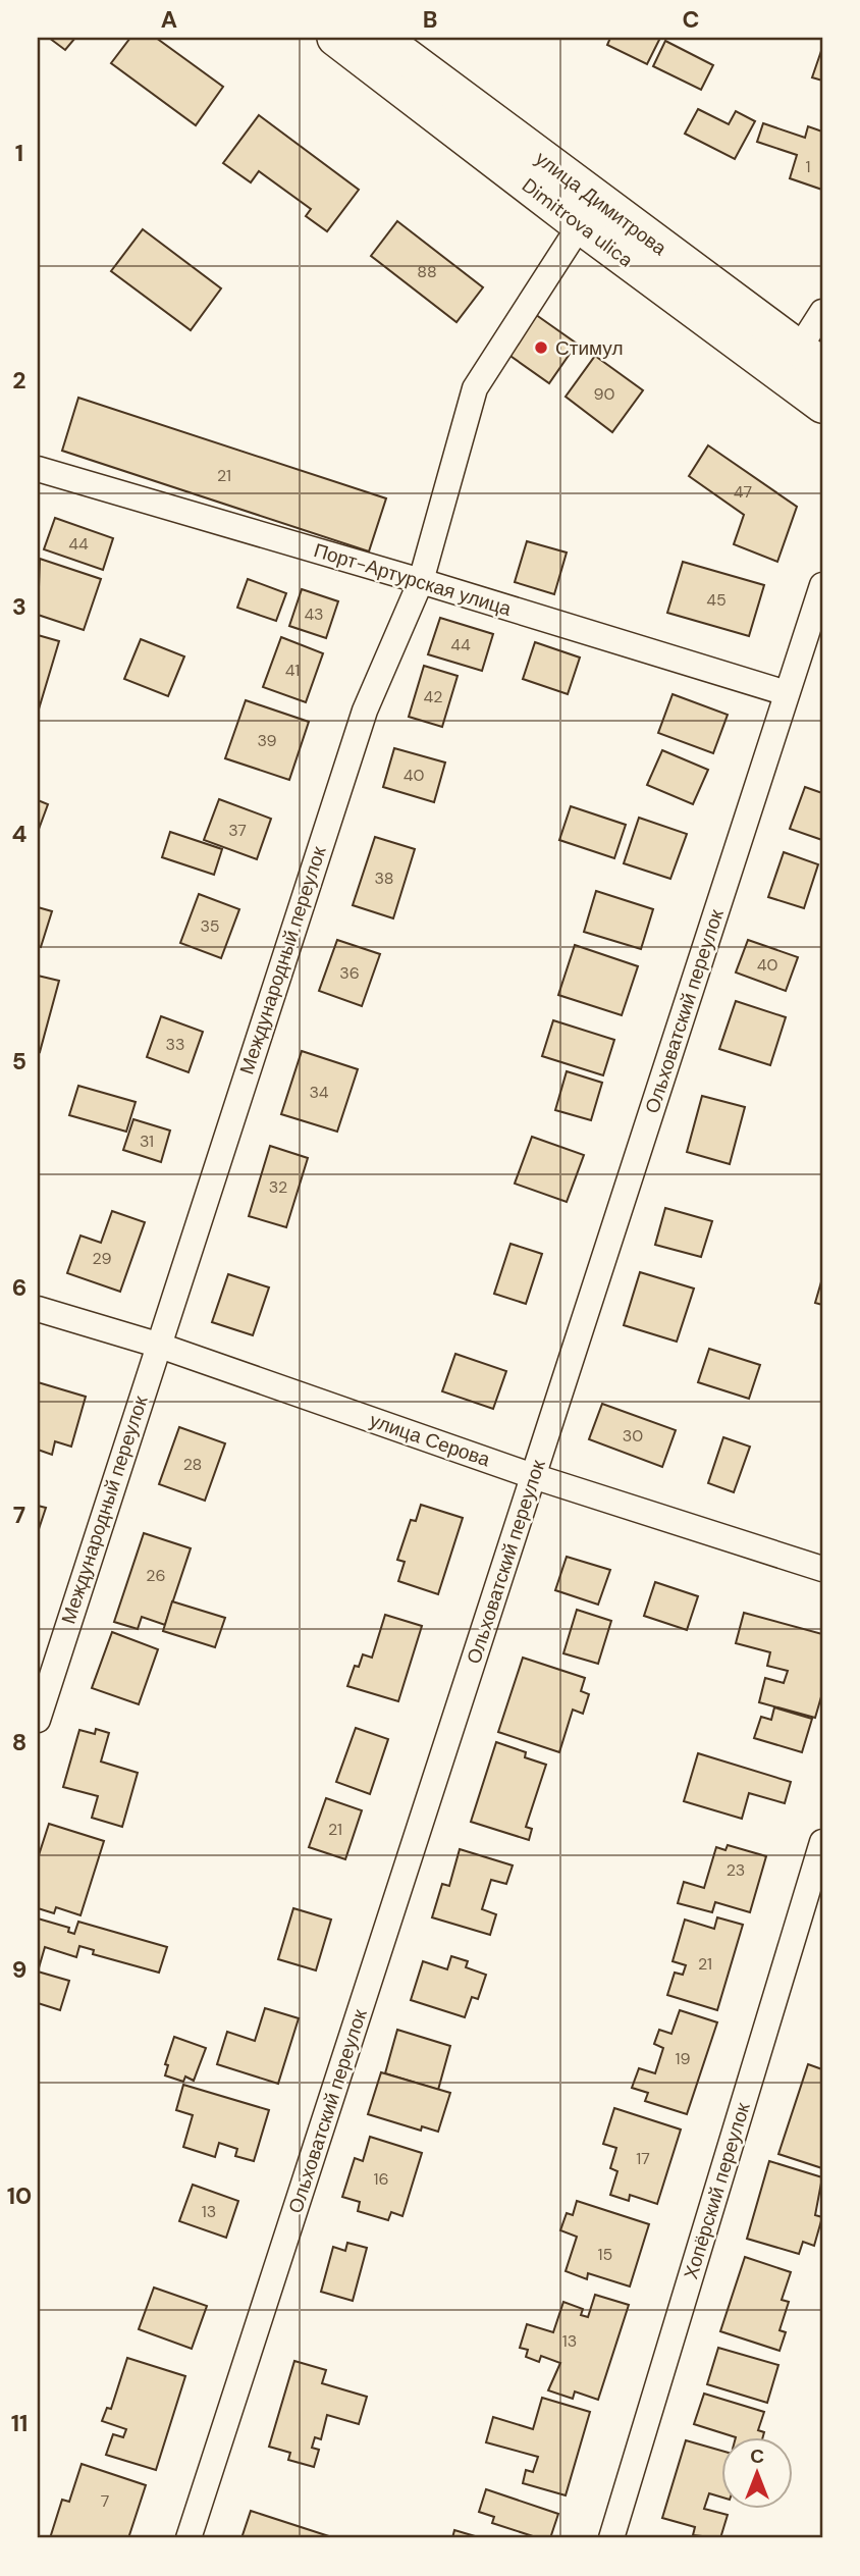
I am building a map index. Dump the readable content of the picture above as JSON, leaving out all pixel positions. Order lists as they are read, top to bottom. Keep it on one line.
{"streets":{"main road":["улица Димитрова","Dimitrova ulica"],"street":["Порт-Артурская улица","Международный переулок","Ольховатский переулок","улица Серова","Хопёрский переулок"]},"crossings":[["Dimitrova ulica","Международный переулок"],["Порт-Артурская улица","Международный переулок"],["Порт-Артурская улица","Ольховатский переулок"],["Международный переулок","улица Серова"],["Ольховатский переулок","улица Серова"]],"places":["Стимул"],"house_numbers":["1","88","90","21","47","44","45","43","44","41","42","39","40","37","38","35","40","36","33","34","31","32","29","30","28","26","21","23","21","19","17","16","13","15","13","7"],"north":"top","grid":{"columns":["A","B","C"],"rows":["1","2","3","4","5","6","7","8","9","10","11"]}}
